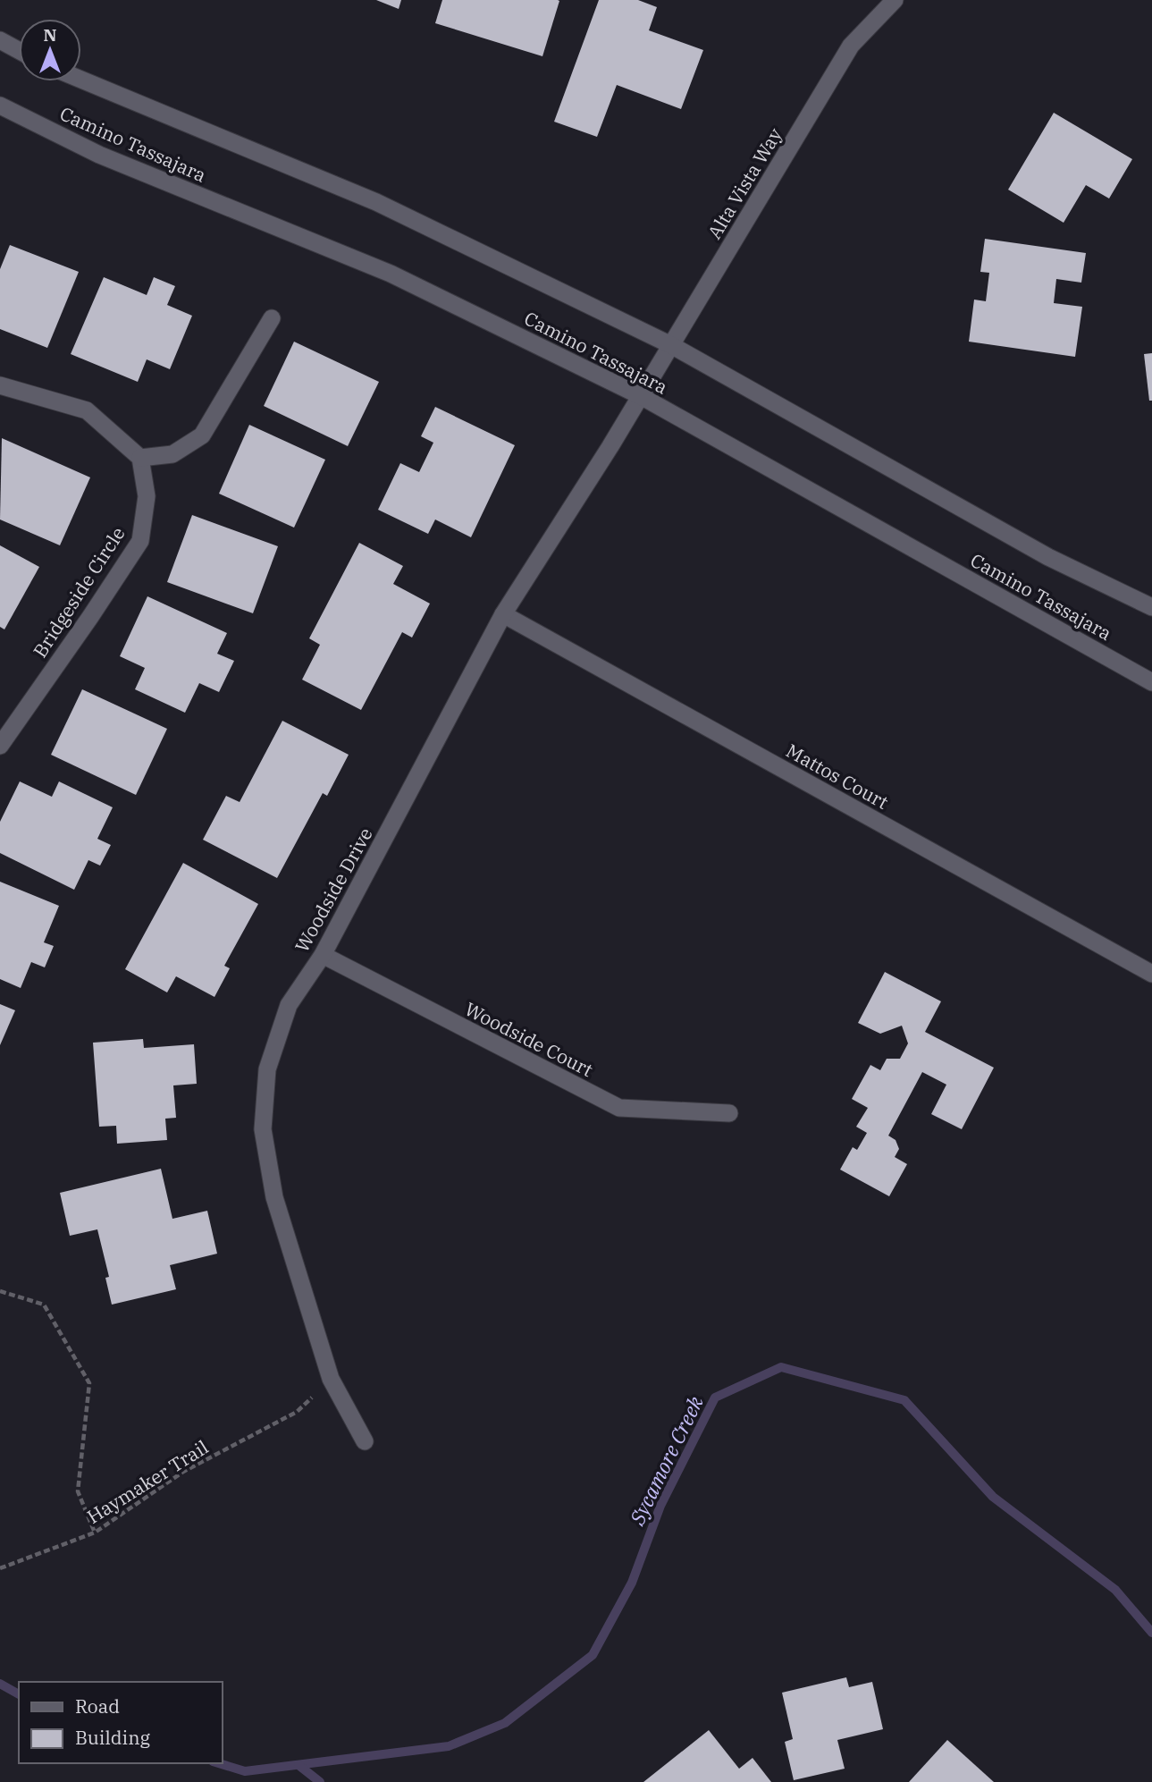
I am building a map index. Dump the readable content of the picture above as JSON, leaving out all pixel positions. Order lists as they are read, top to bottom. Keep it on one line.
{"streets":{"street":["Camino Tassajara","Alta Vista Way","Bridgeside Circle","Mattos Court","Woodside Drive","Woodside Court"],"path":["Haymaker Trail"]},"crossings":[["Camino Tassajara","Alta Vista Way"],["Camino Tassajara","Woodside Drive"],["Alta Vista Way","Woodside Drive"],["Mattos Court","Woodside Drive"],["Woodside Drive","Woodside Court"],["Woodside Drive","Haymaker Trail"]],"water":["Sycamore Creek"],"legend":["Road","Building"],"north":"top"}
